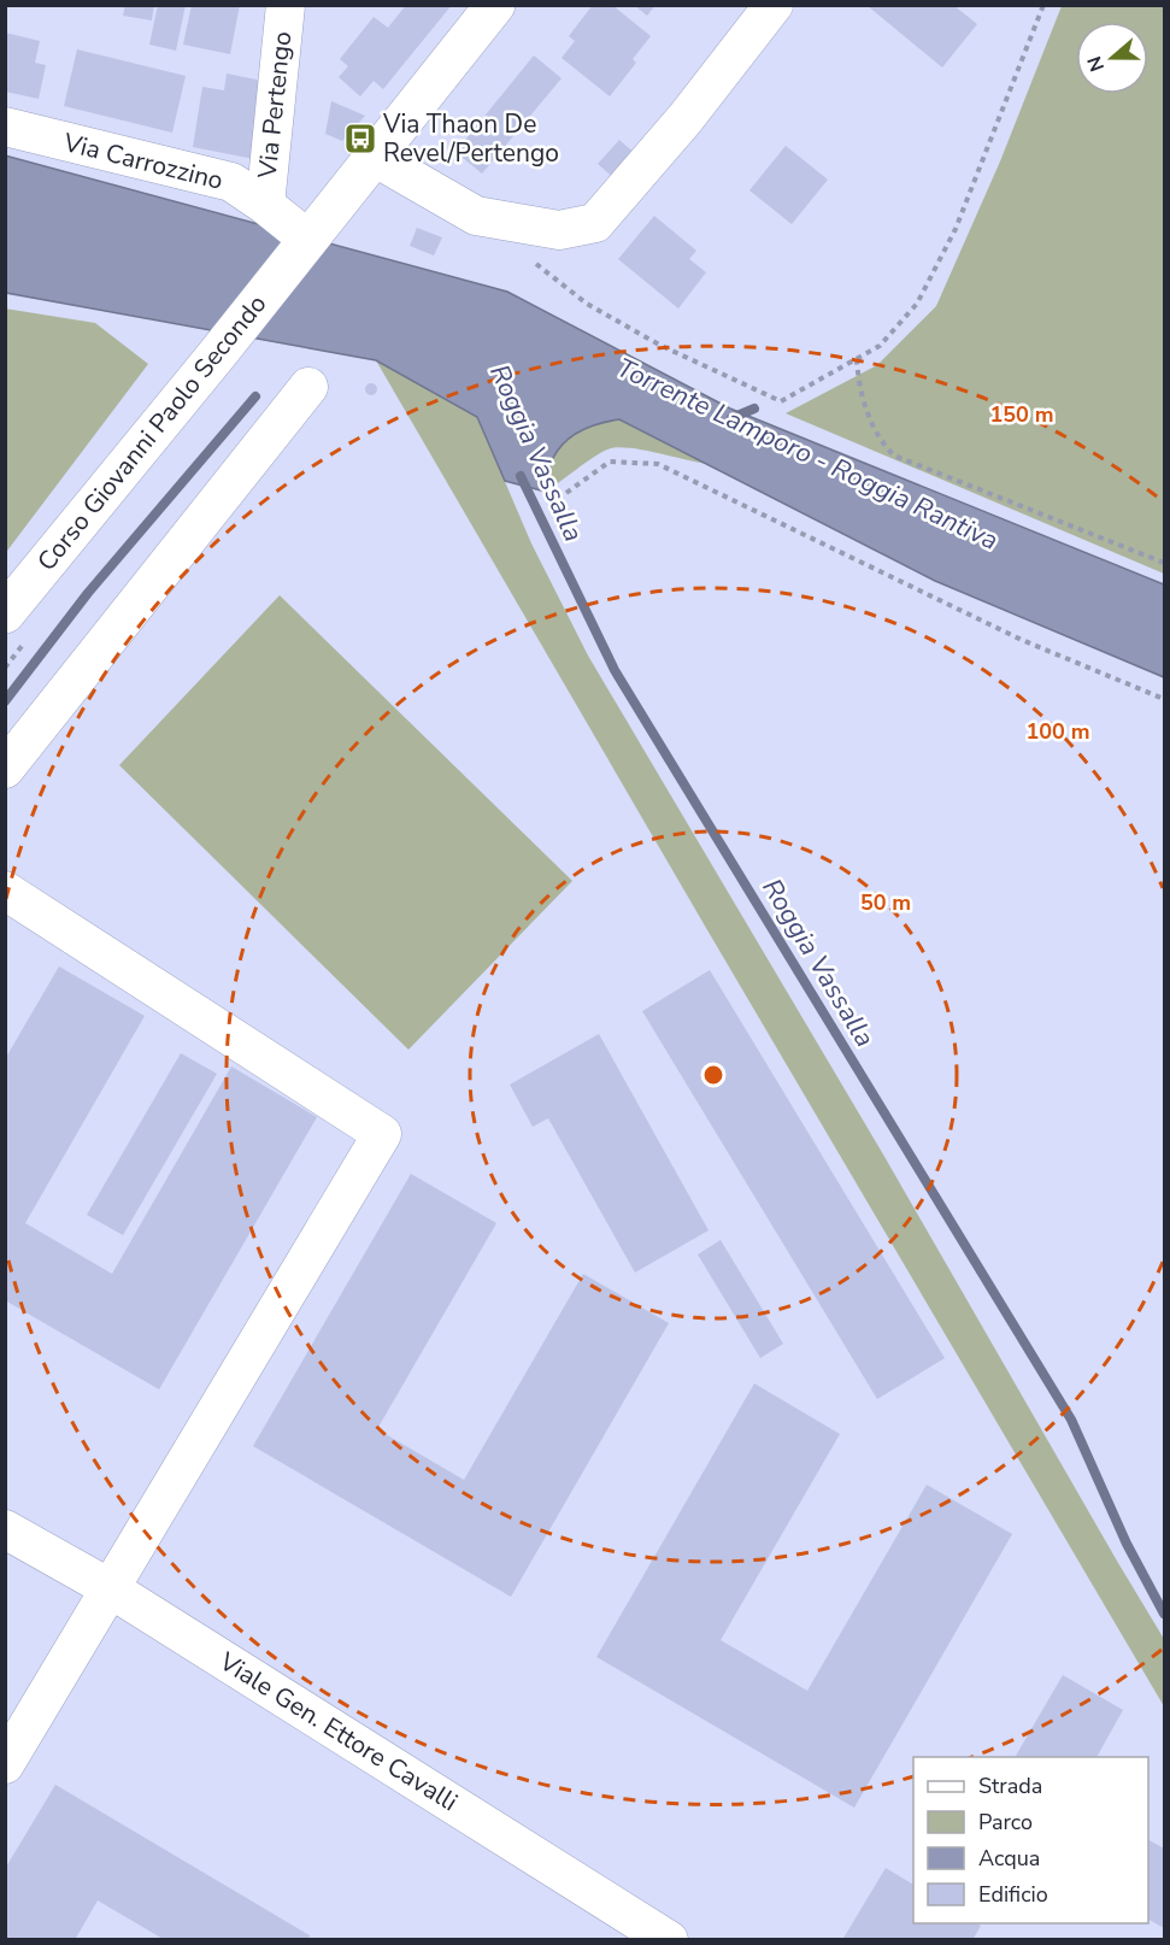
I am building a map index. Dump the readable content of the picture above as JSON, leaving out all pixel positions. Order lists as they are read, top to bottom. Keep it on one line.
{"streets":{"main road":["Corso Giovanni Paolo Secondo"],"street":["Via Pertengo","Via Carrozzino","Viale Gen. Ettore Cavalli"]},"crossings":[["Via Pertengo","Via Carrozzino"],["Via Carrozzino","Corso Giovanni Paolo Secondo"]],"water":["Roggia Vassalla","Torrente Lamporo - Roggia Rantiva"],"places":{"bus stop":["Via Thaon De Revel/Pertengo"]},"legend":["Strada","Parco","Acqua","Edificio"],"north":"left","rings":["150 m","100 m","50 m"]}
